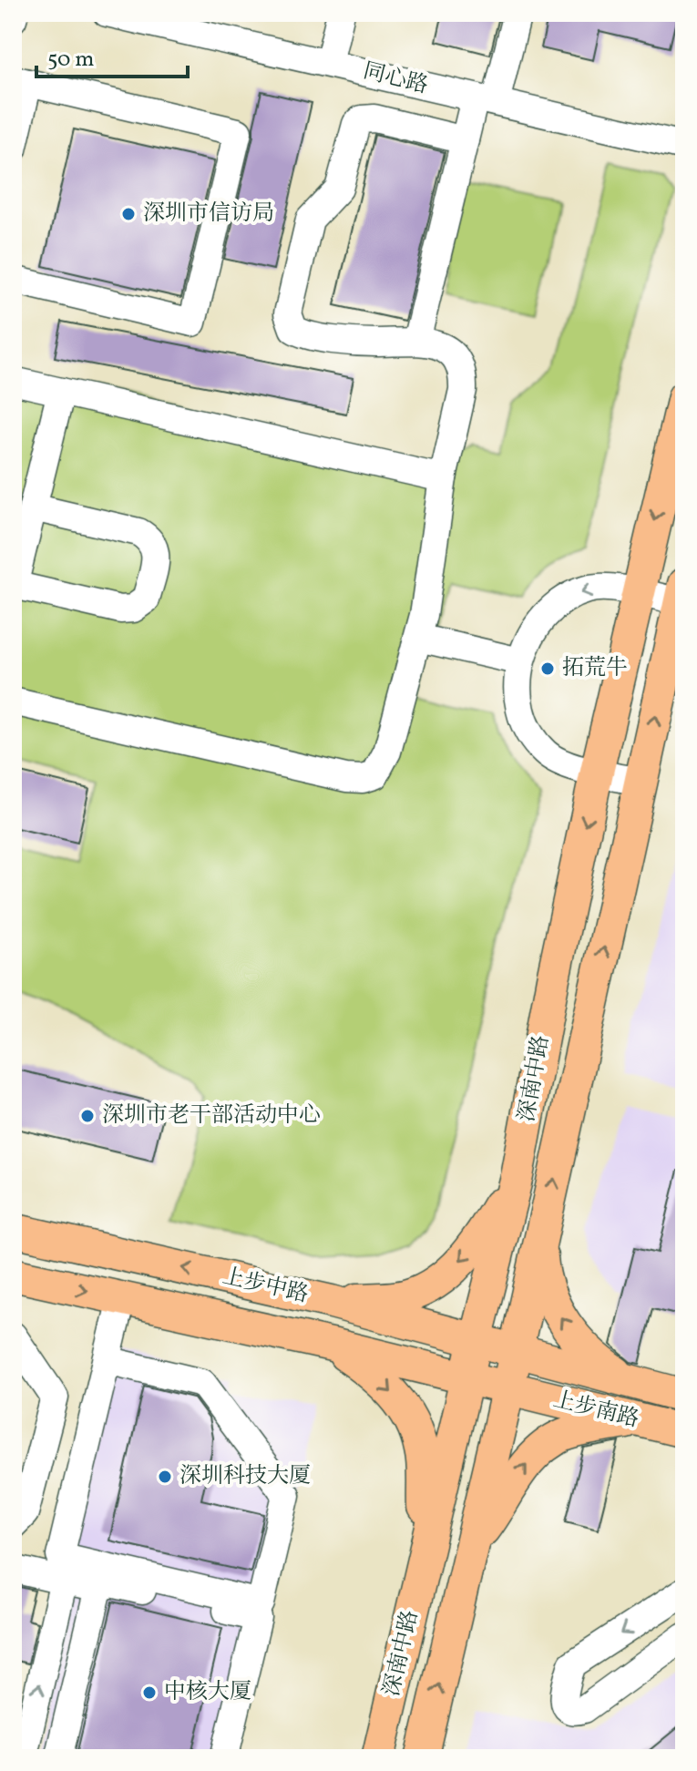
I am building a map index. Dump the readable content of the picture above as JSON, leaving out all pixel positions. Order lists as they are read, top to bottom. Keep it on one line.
{"streets":{"main road":["深南中路","上步中路","上步南路"],"street":["同心路"]},"crossings":[["深南中路","上步中路"],["深南中路","上步南路"],["上步中路","上步南路"]],"places":["深圳市信访局","拓荒牛","深圳市老干部活动中心","深圳科技大厦","中核大厦"],"scale_bar":"50 m"}
